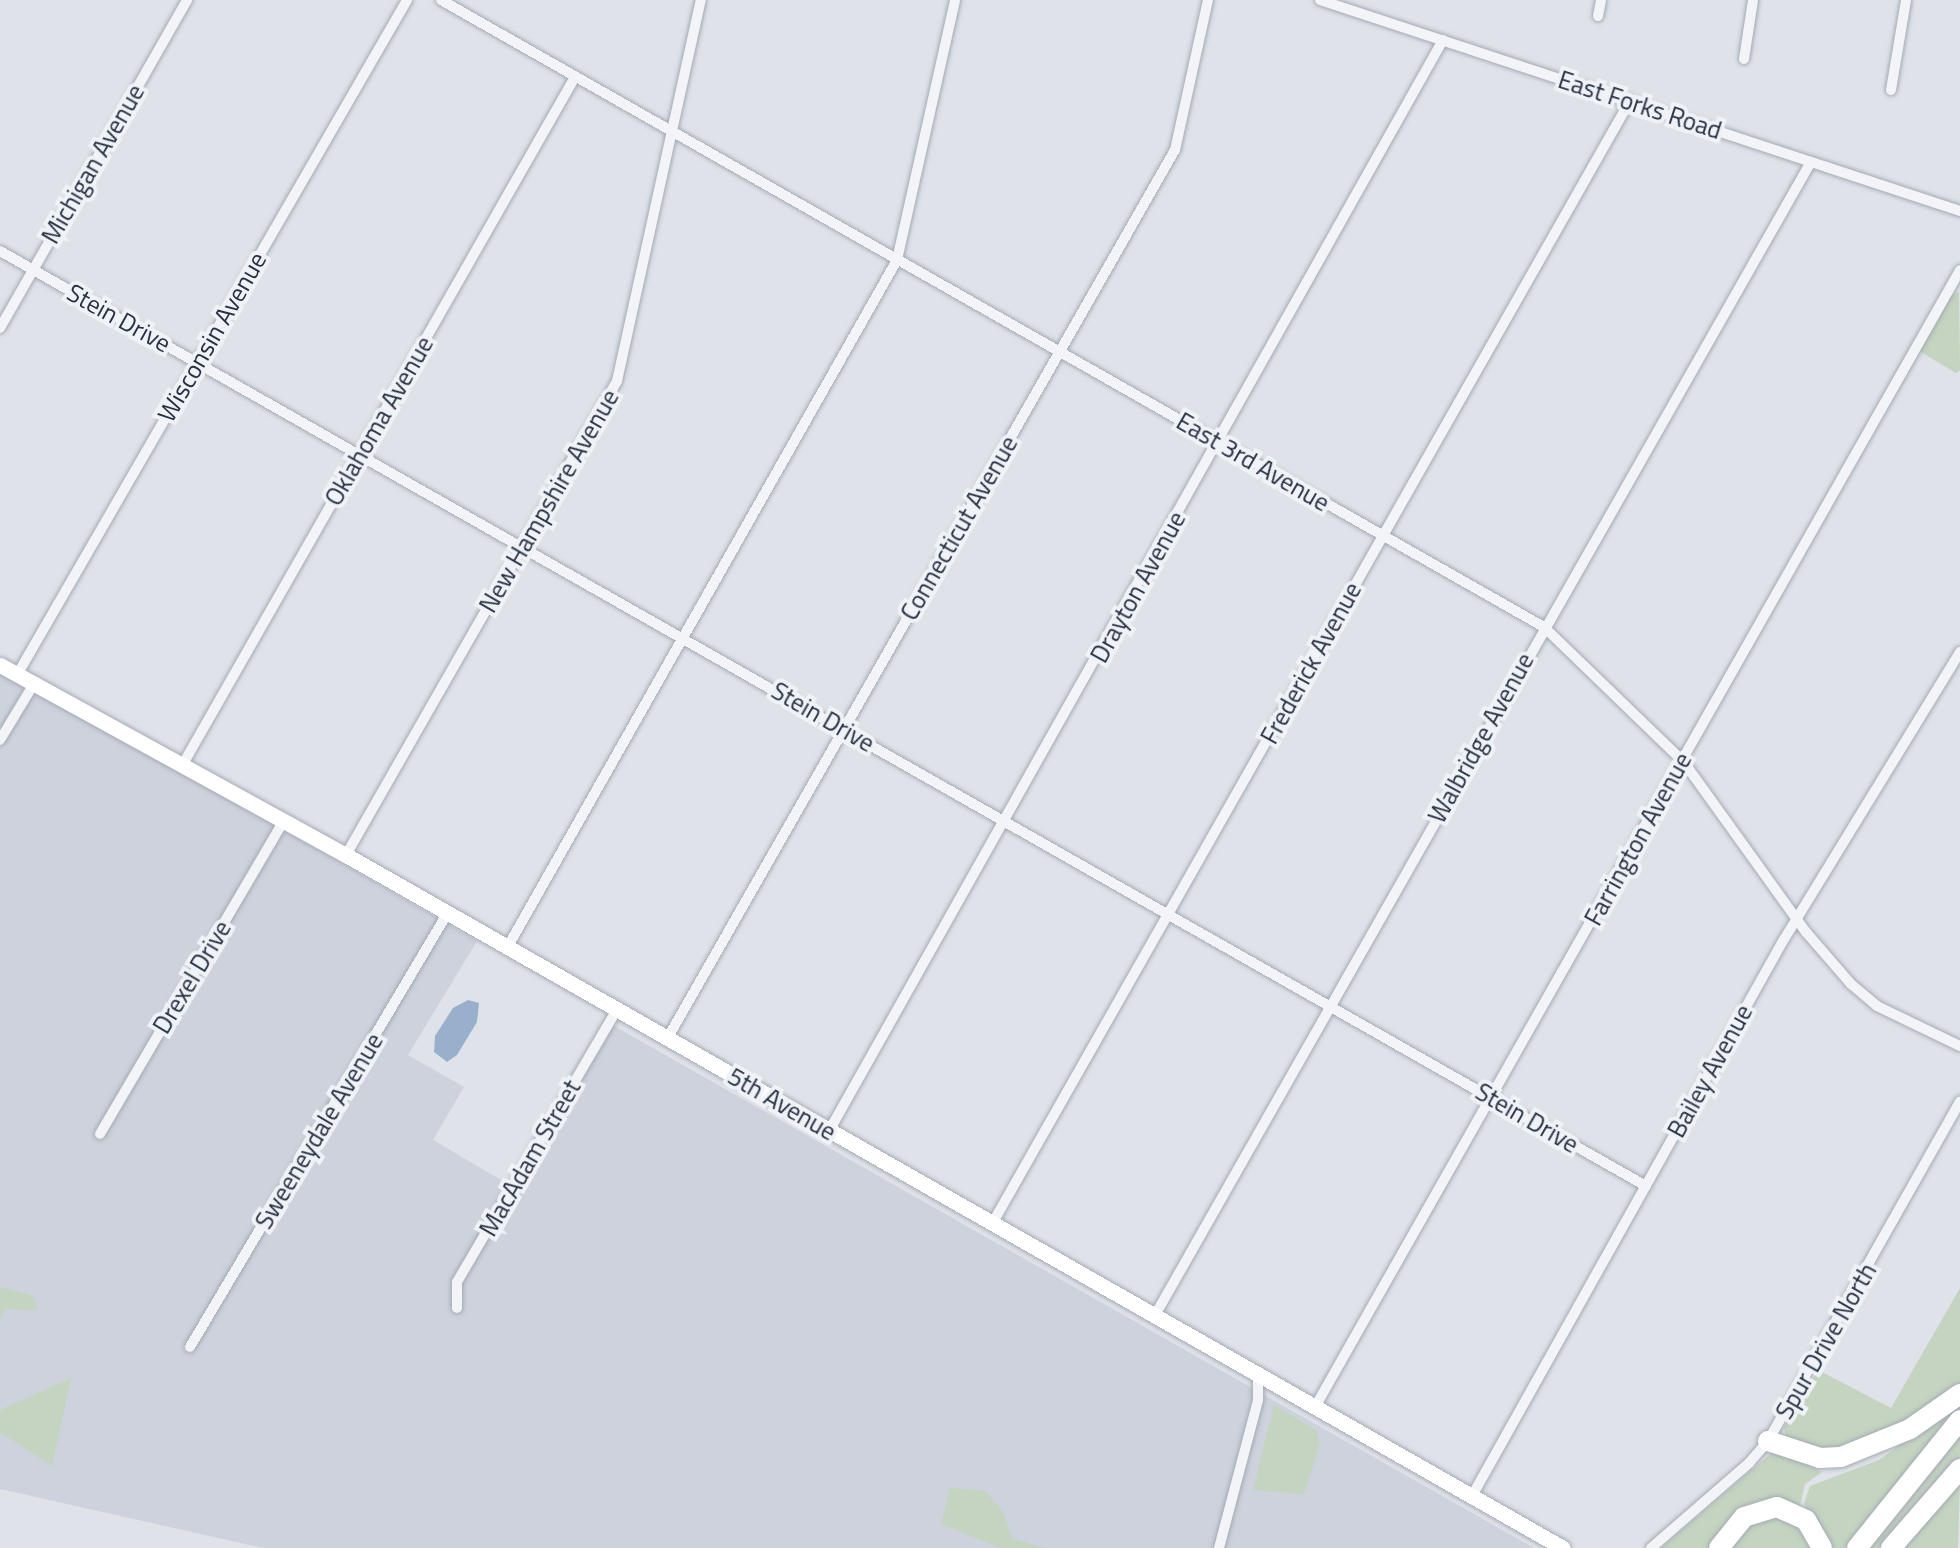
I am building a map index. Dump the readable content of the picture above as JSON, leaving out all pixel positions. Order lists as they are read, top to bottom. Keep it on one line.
{"streets":{"main road":["5th Avenue"],"street":["East Forks Road","Michigan Avenue","Stein Drive","Wisconsin Avenue","Oklahoma Avenue","East 3rd Avenue","New Hampshire Avenue","Connecticut Avenue","Drayton Avenue","Frederick Avenue","Walbridge Avenue","Farrington Avenue","Drexel Drive","Bailey Avenue","Sweeneydale Avenue","MacAdam Street","Spur Drive North"]},"crossings":[["East Forks Road","Drayton Avenue"],["East Forks Road","Frederick Avenue"],["East Forks Road","Walbridge Avenue"],["Michigan Avenue","Stein Drive"],["Stein Drive","Wisconsin Avenue"],["Stein Drive","Oklahoma Avenue"],["Stein Drive","New Hampshire Avenue"],["Stein Drive","Connecticut Avenue"],["Stein Drive","Drayton Avenue"],["Stein Drive","Frederick Avenue"],["Stein Drive","Walbridge Avenue"],["Stein Drive","Farrington Avenue"],["Stein Drive","Bailey Avenue"],["Wisconsin Avenue","5th Avenue"],["Oklahoma Avenue","East 3rd Avenue"],["Oklahoma Avenue","5th Avenue"],["East 3rd Avenue","New Hampshire Avenue"],["East 3rd Avenue","Connecticut Avenue"],["East 3rd Avenue","Drayton Avenue"],["East 3rd Avenue","Frederick Avenue"],["East 3rd Avenue","Walbridge Avenue"],["East 3rd Avenue","Farrington Avenue"],["East 3rd Avenue","Bailey Avenue"],["New Hampshire Avenue","5th Avenue"],["Connecticut Avenue","5th Avenue"],["Drayton Avenue","5th Avenue"],["Frederick Avenue","5th Avenue"],["Walbridge Avenue","5th Avenue"],["Farrington Avenue","5th Avenue"],["Drexel Drive","5th Avenue"],["Bailey Avenue","5th Avenue"],["5th Avenue","Sweeneydale Avenue"],["5th Avenue","MacAdam Street"]]}
